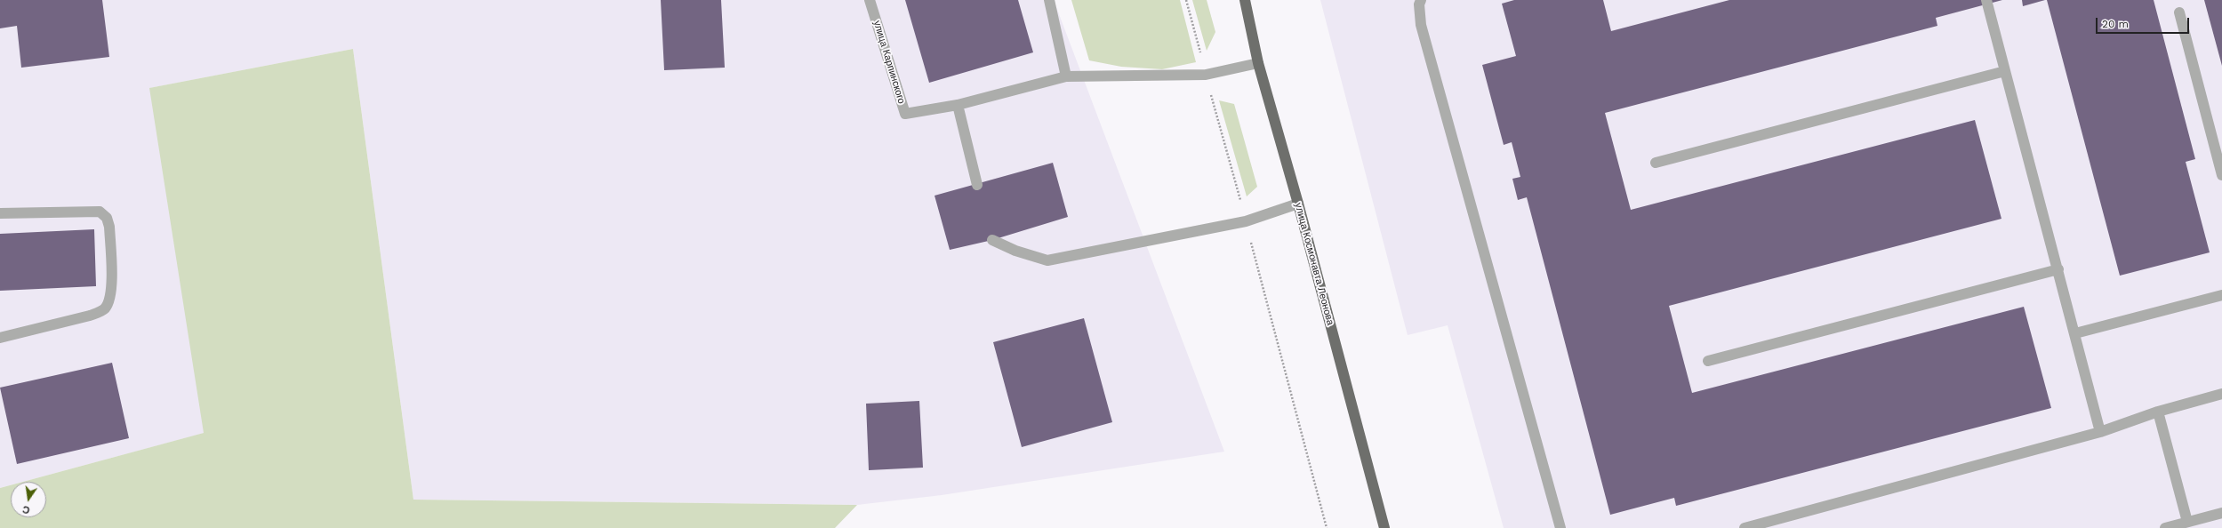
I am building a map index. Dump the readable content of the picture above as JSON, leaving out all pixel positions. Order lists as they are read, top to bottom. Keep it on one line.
{"streets":{"main road":["улица Космонавта Леонова"],"lane":["улица Карпинского"]},"scale_bar":"20 m","north":"bottom"}
